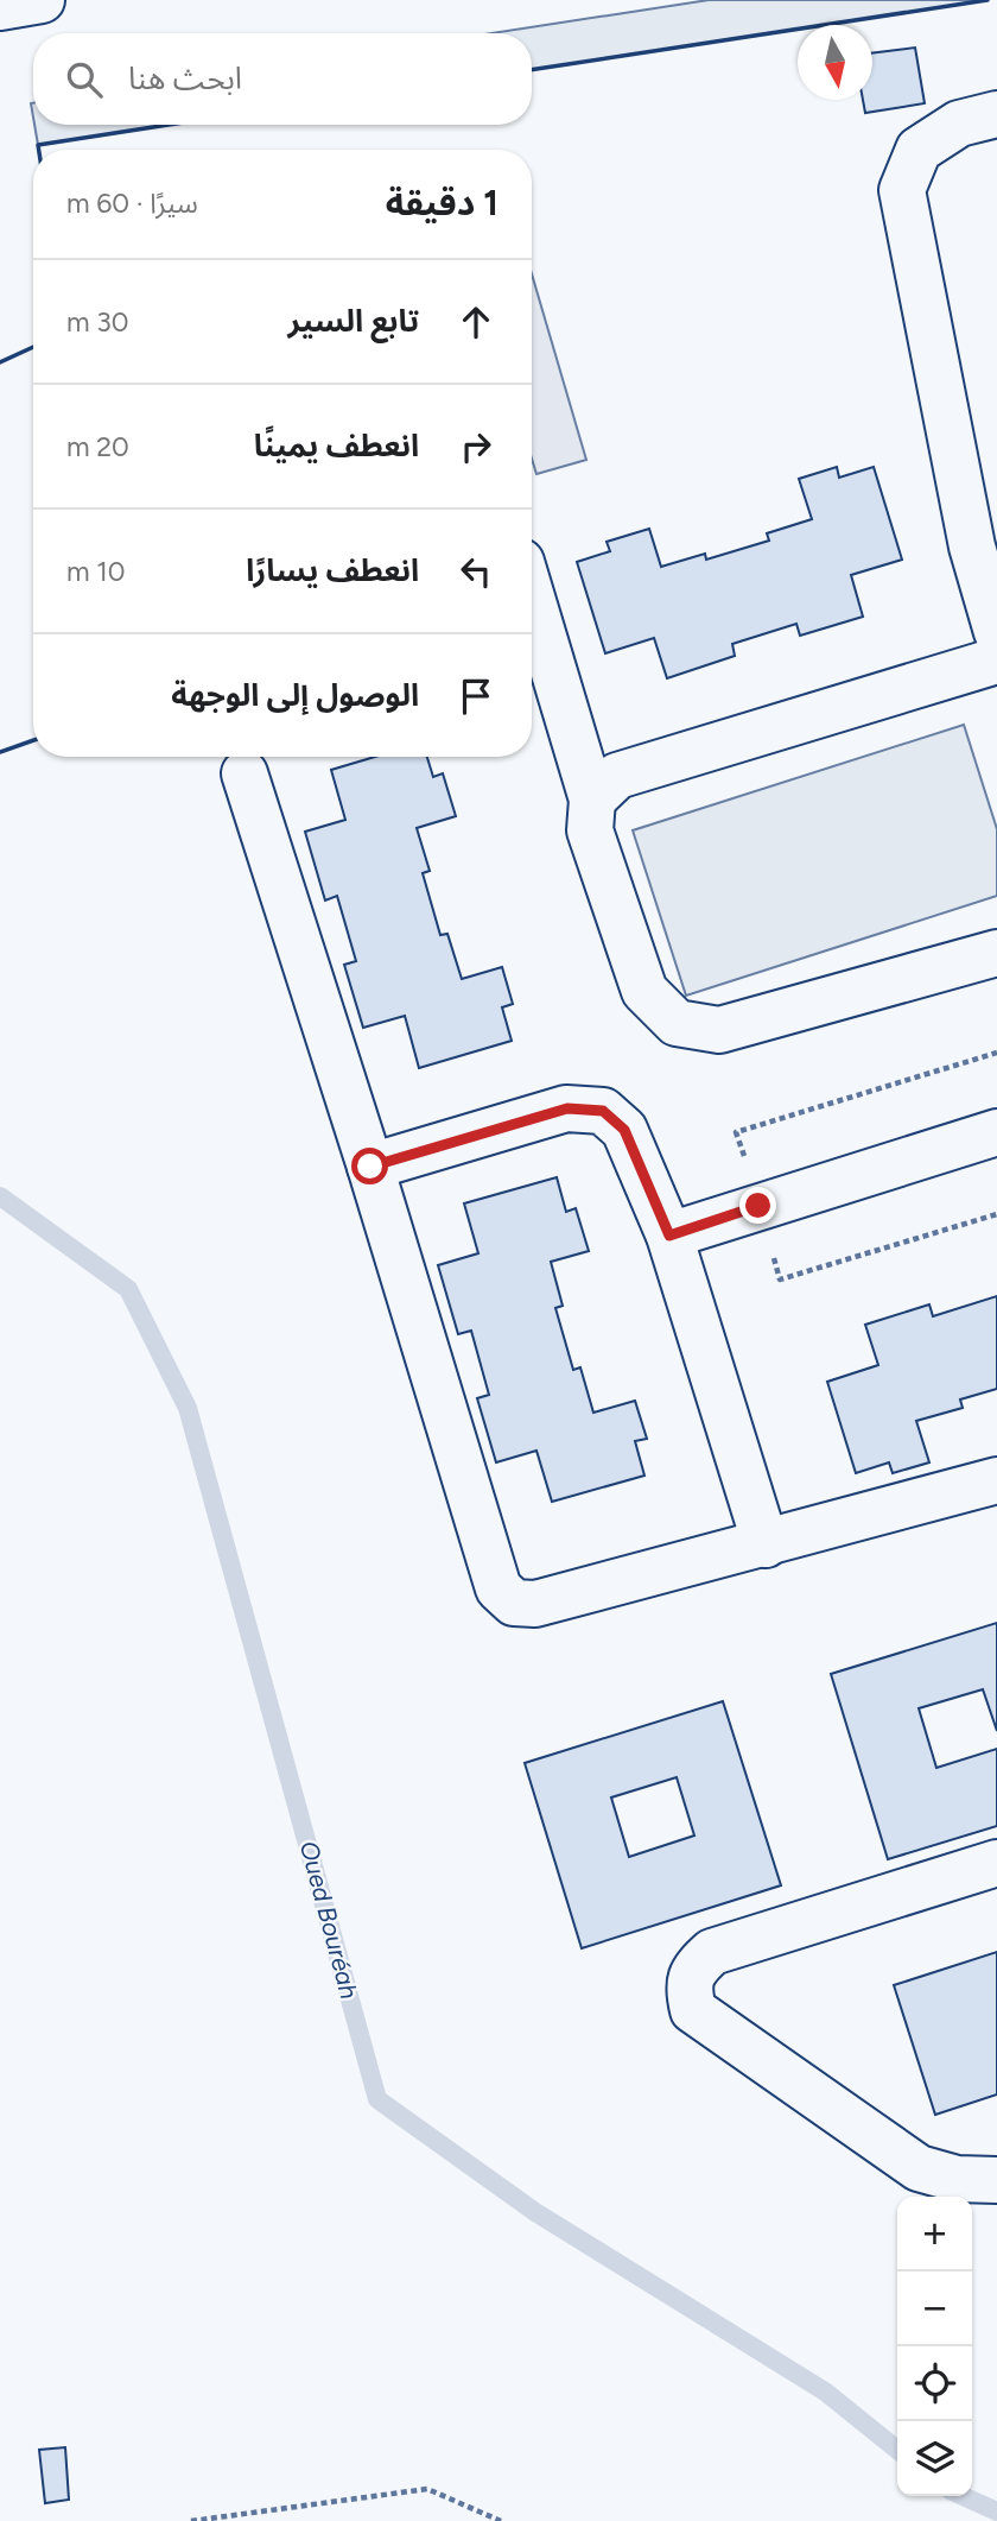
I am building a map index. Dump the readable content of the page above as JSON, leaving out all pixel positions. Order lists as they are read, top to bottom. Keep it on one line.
{"water":["Oued Bouréah"],"north":"bottom","page":{"search":"ابحث هنا","heading":["1 دقيقة","سيرًا · 60 m"],"list":[["تابع السير","30 m"],["انعطف يمينًا","20 m"],["انعطف يسارًا","10 m"],"الوصول إلى الوجهة"],"map_buttons":["+","−"]}}
